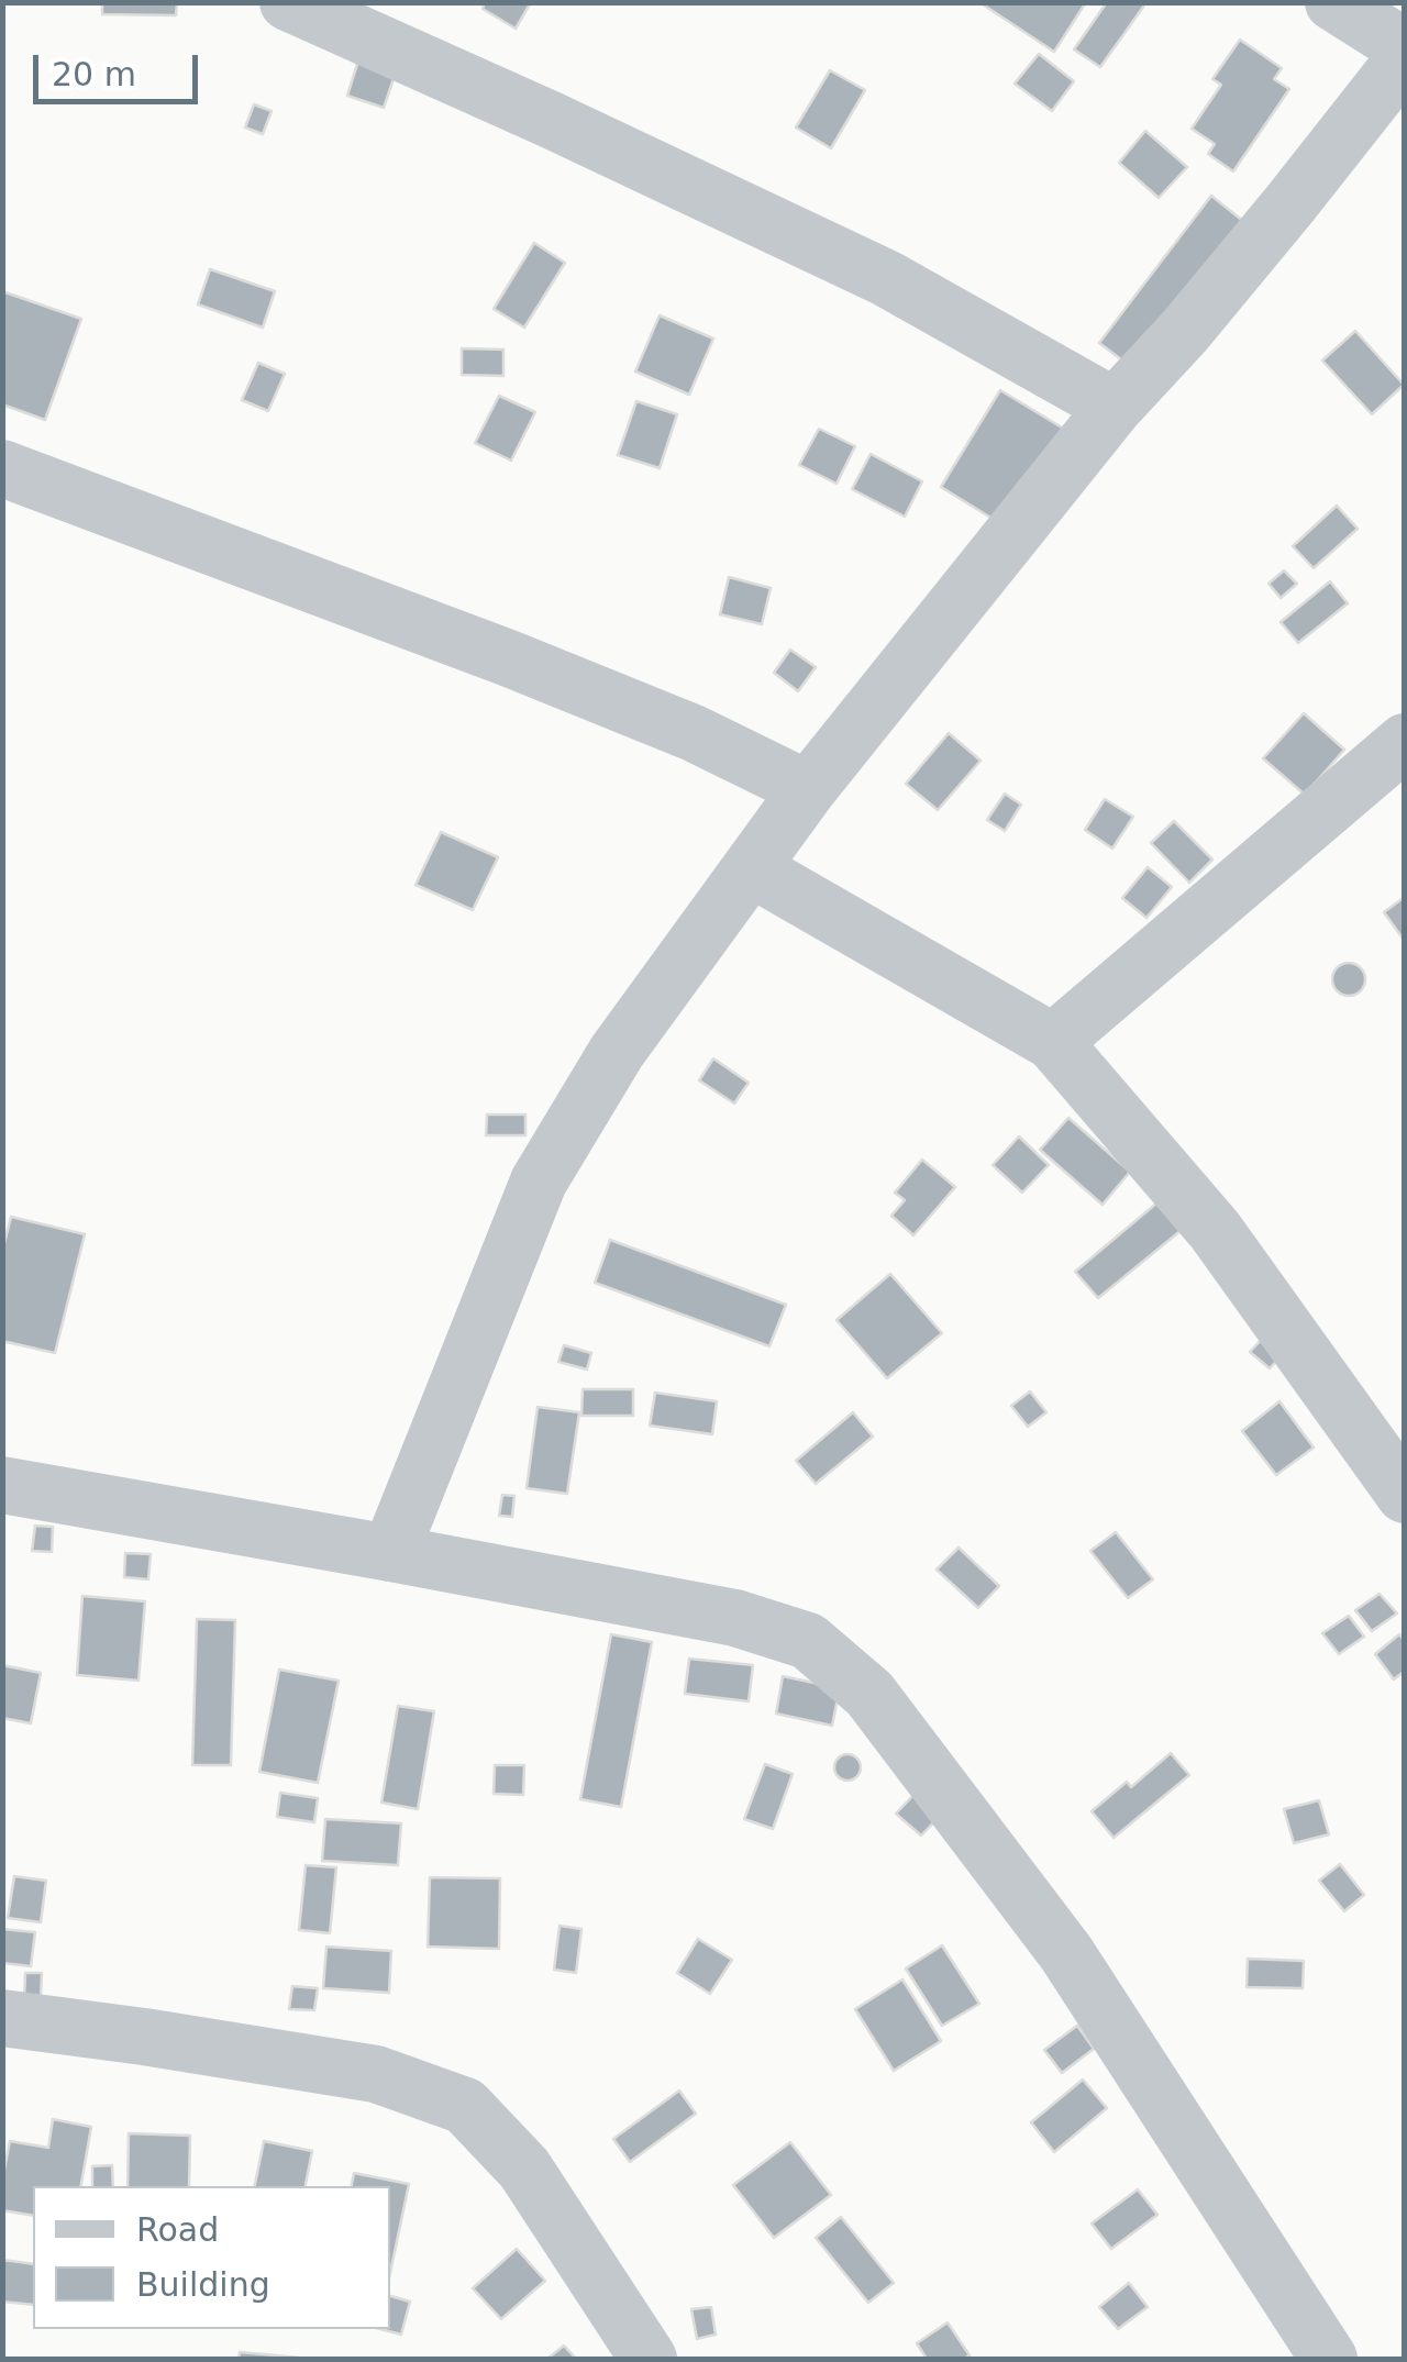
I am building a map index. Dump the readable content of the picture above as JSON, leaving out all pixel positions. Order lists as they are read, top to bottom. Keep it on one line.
{"legend":["Road","Building"],"scale_bar":"20 m"}
